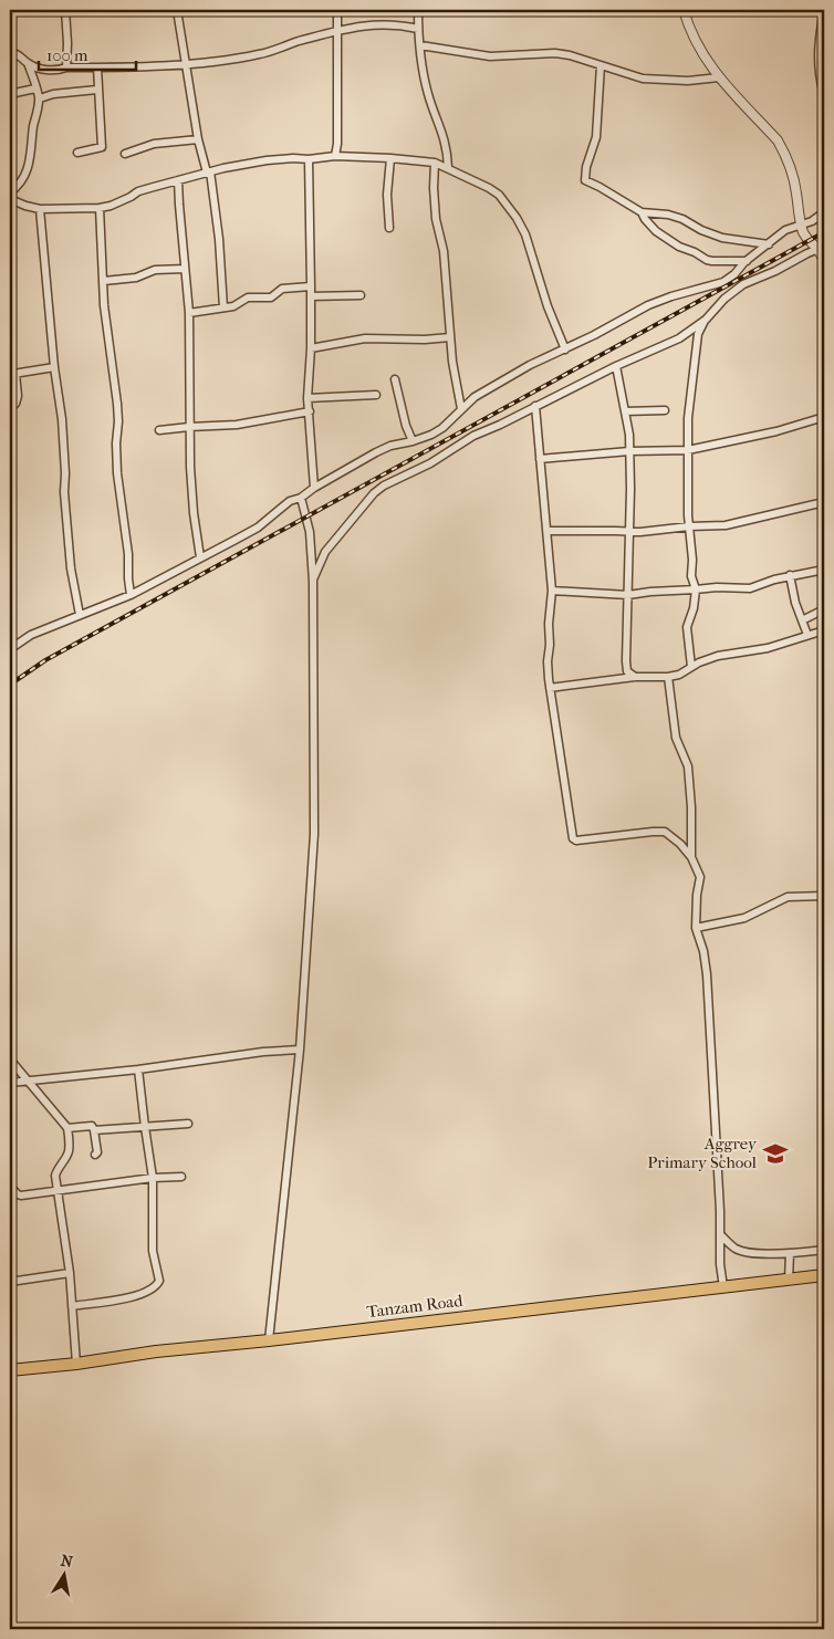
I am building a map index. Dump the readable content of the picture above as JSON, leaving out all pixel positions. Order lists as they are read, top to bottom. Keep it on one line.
{"streets":{"highway":["Tanzam Road"]},"places":{"school or university":["Aggrey Primary School"]},"scale_bar":"100 m","north":"top"}
